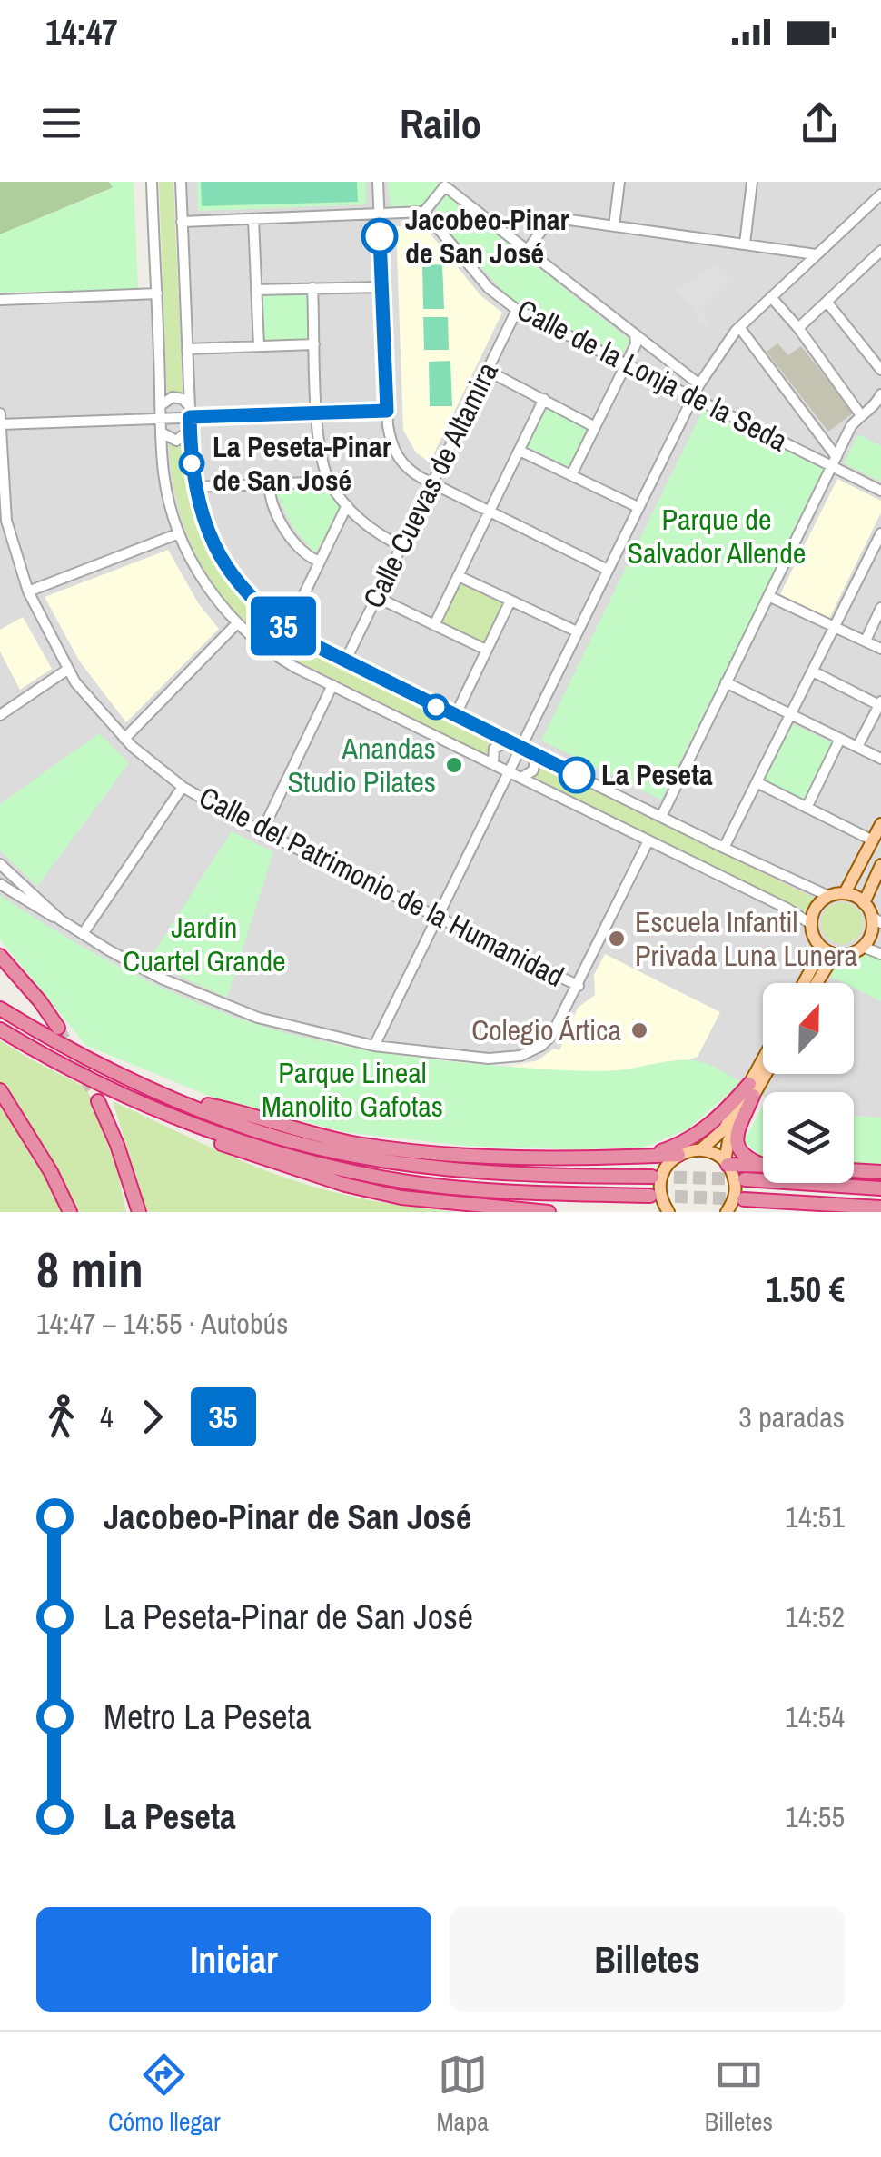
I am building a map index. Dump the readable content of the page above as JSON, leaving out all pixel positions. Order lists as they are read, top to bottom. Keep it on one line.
{"streets":{"street":["Calle de la Lonja de la Seda","Calle Cuevas de Altamira","Calle del Patrimonio de la Humanidad"]},"crossings":[["Calle de la Lonja de la Seda","Calle Cuevas de Altamira"]],"parks":["Parque de Salvador Allende","Jardín Cuartel Grande","Parque Lineal Manolito Gafotas"],"places":["Jacobeo-Pinar de San José","La Peseta-Pinar de San José","Anandas Studio Pilates","La Peseta","Escuela Infantil Privada Luna Lunera","Colegio Ártica"],"lines":["bus line 35"],"north":"top","page":{"status":"14:47","header":"Railo","on_map":"35","heading":["8 min","14:47 – 14:55 · Autobús","1.50 €"],"legs":["4","35","3 paradas"],"list":[{"name":"Jacobeo-Pinar de San José","value":"14:51"},{"name":"La Peseta-Pinar de San José","value":"14:52"},{"name":"Metro La Peseta","value":"14:54"},{"name":"La Peseta","value":"14:55"}],"buttons":["Iniciar","Billetes"],"tabs":["Cómo llegar","Mapa","Billetes"]}}
